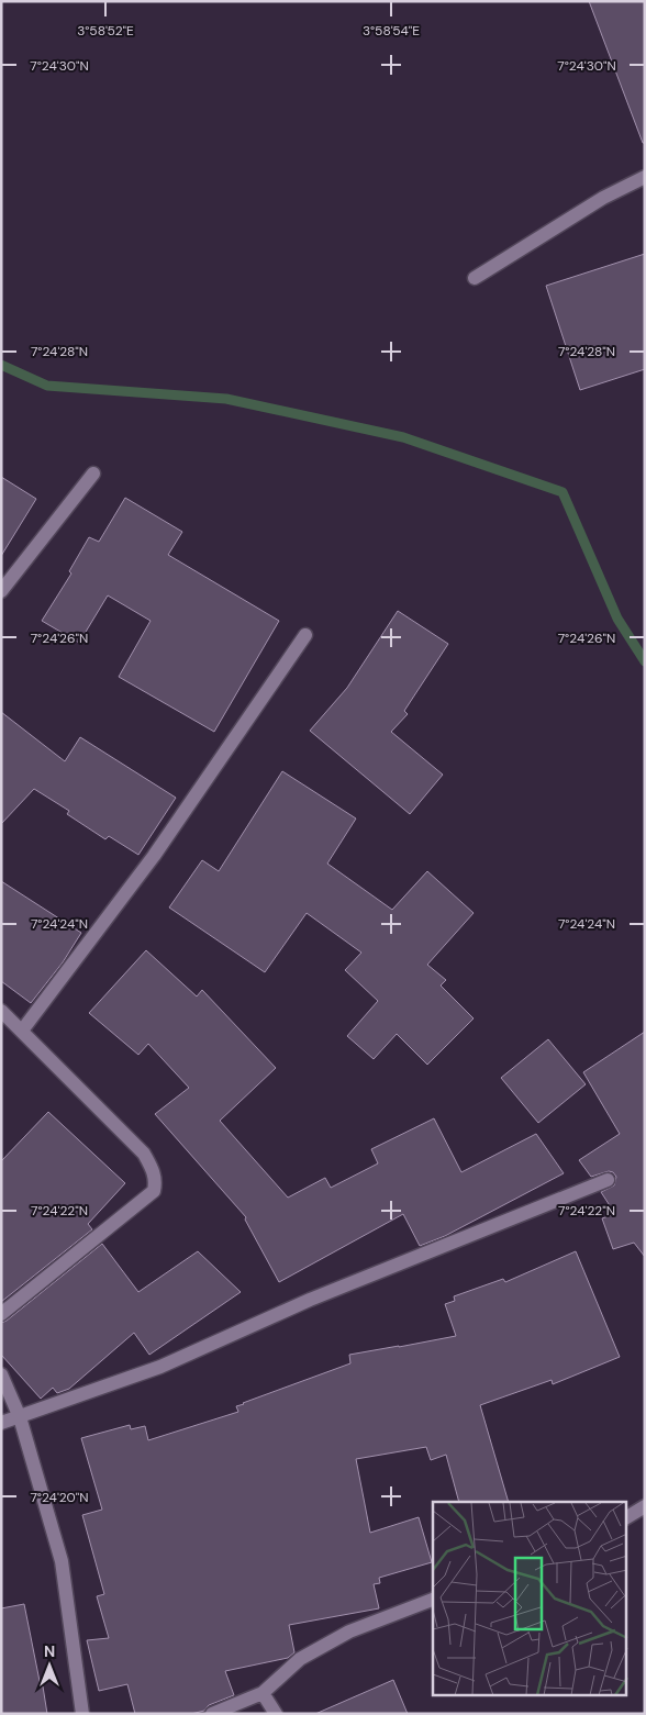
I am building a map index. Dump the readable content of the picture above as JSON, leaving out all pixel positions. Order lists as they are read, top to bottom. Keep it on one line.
{"north":"top","coordinates":["3°58'52\"E","3°58'54\"E","7°24'30\"N","7°24'28\"N","7°24'26\"N","7°24'24\"N","7°24'22\"N","7°24'20\"N"]}
